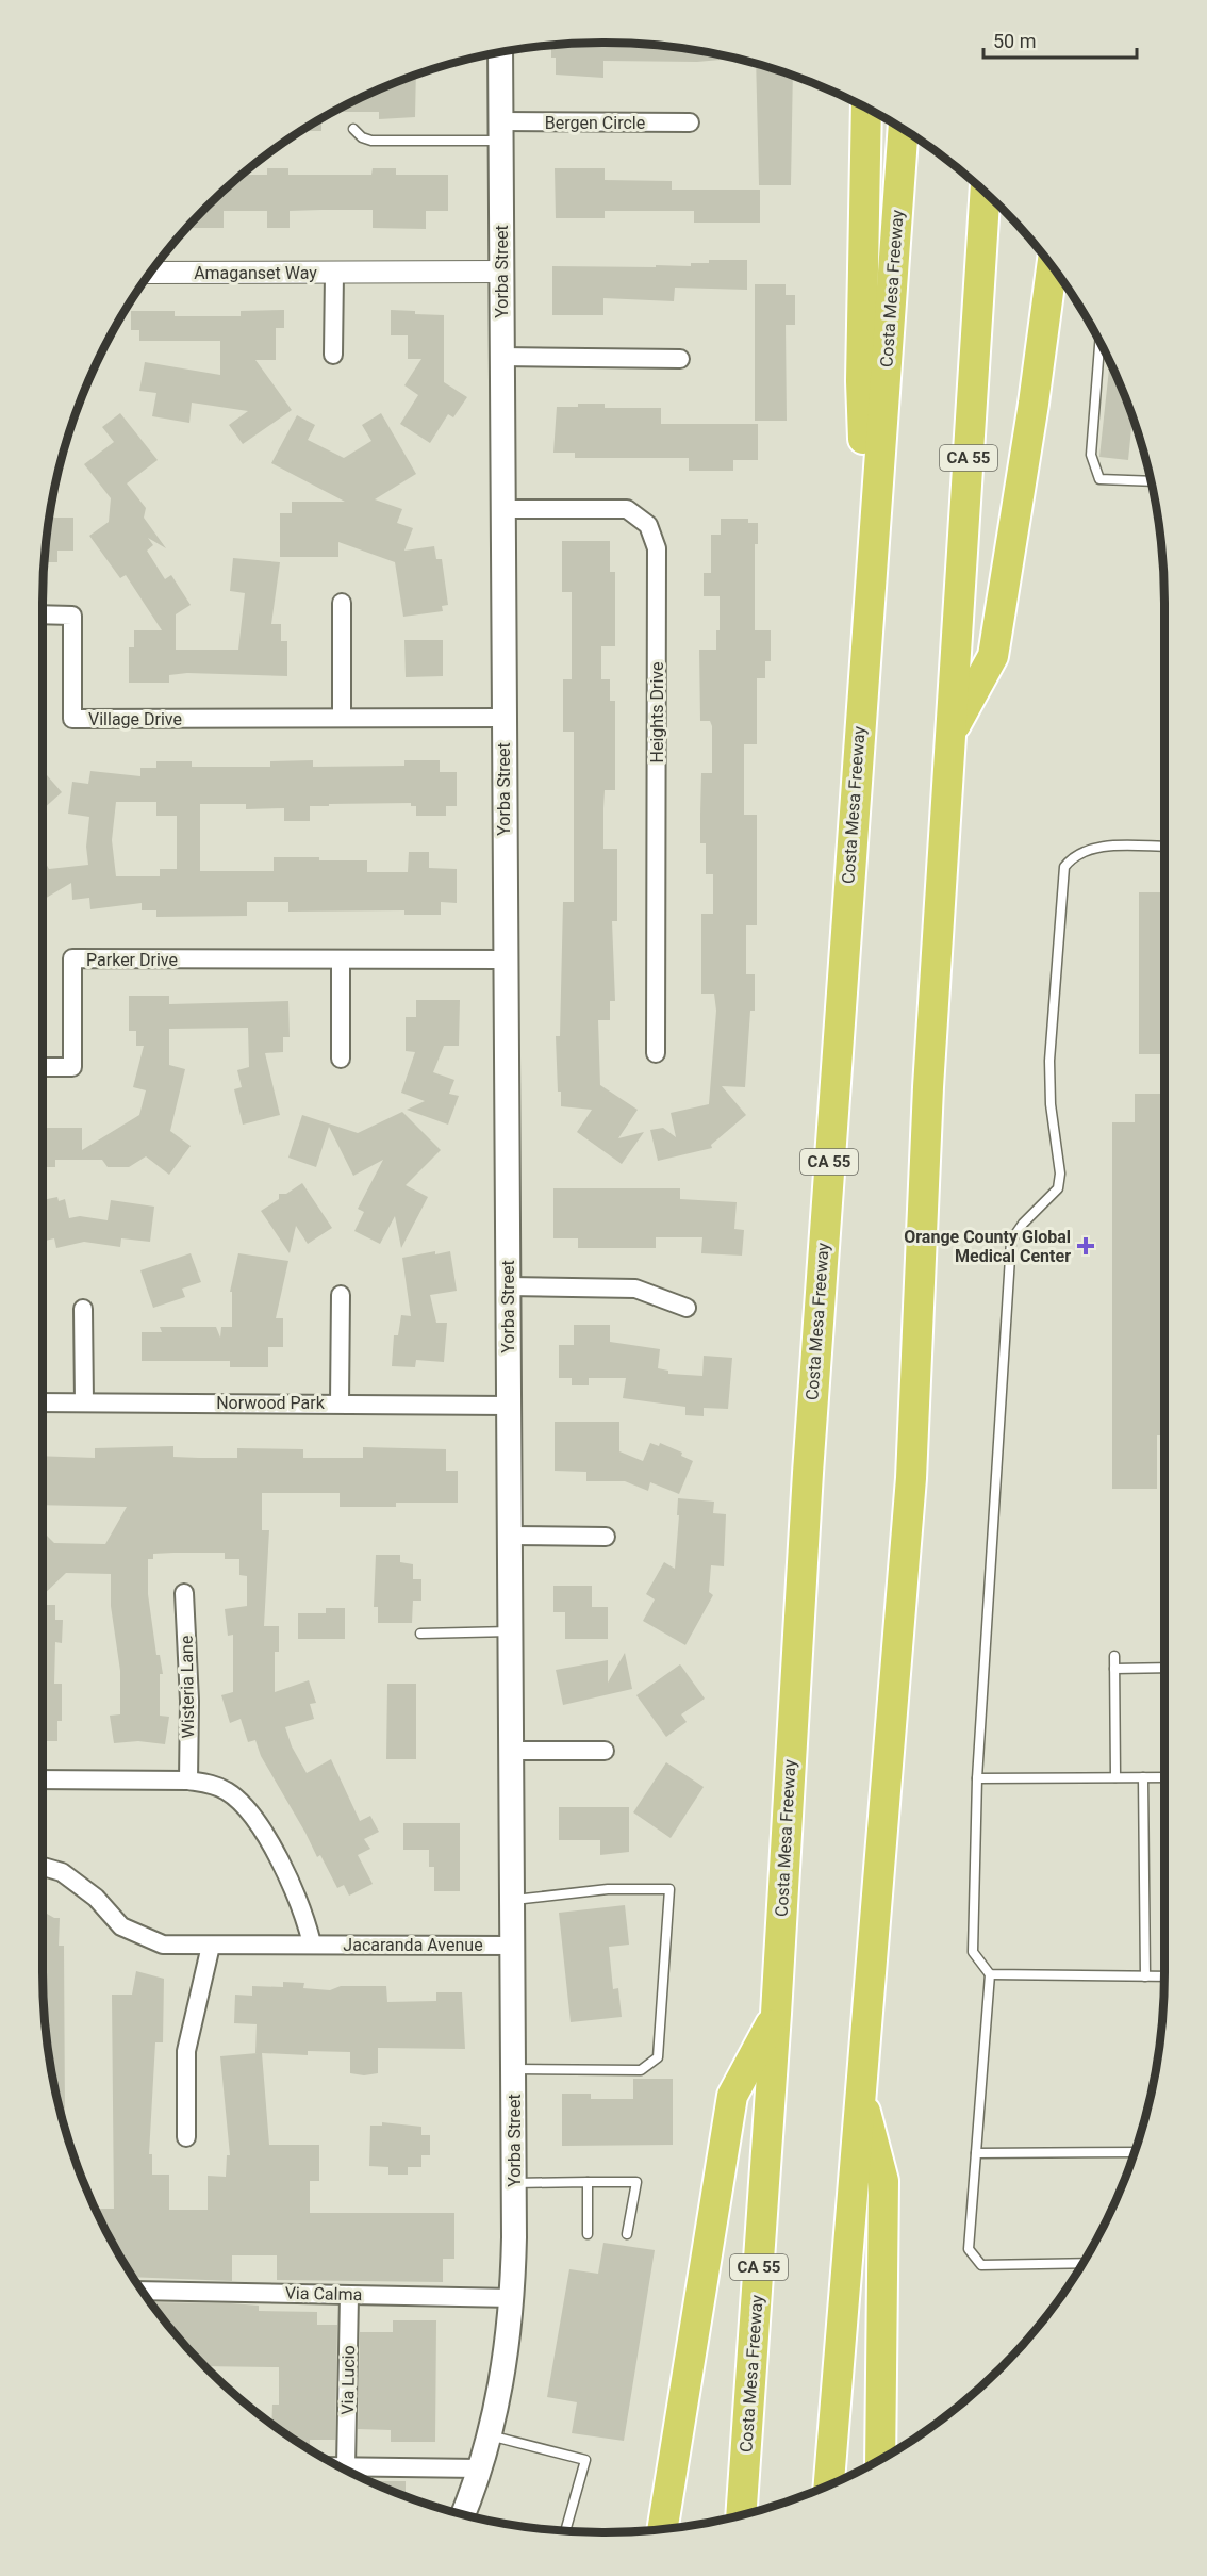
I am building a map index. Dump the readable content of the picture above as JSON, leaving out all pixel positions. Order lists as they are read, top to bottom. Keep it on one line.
{"streets":{"highway":["Costa Mesa Freeway","CA 55"],"main road":["Yorba Street"],"street":["Bergen Circle","Amaganset Way","Heights Drive","Village Drive","Parker Drive","Norwood Park","Wisteria Lane","Jacaranda Avenue","Via Calma","Via Lucio"]},"crossings":[["Bergen Circle","Yorba Street"],["Yorba Street","Amaganset Way"],["Yorba Street","Heights Drive"],["Yorba Street","Village Drive"],["Yorba Street","Parker Drive"],["Yorba Street","Norwood Park"],["Yorba Street","Jacaranda Avenue"],["Yorba Street","Via Calma"],["Via Calma","Via Lucio"]],"places":{"health":["Orange County Global Medical Center"]},"scale_bar":"50 m"}
